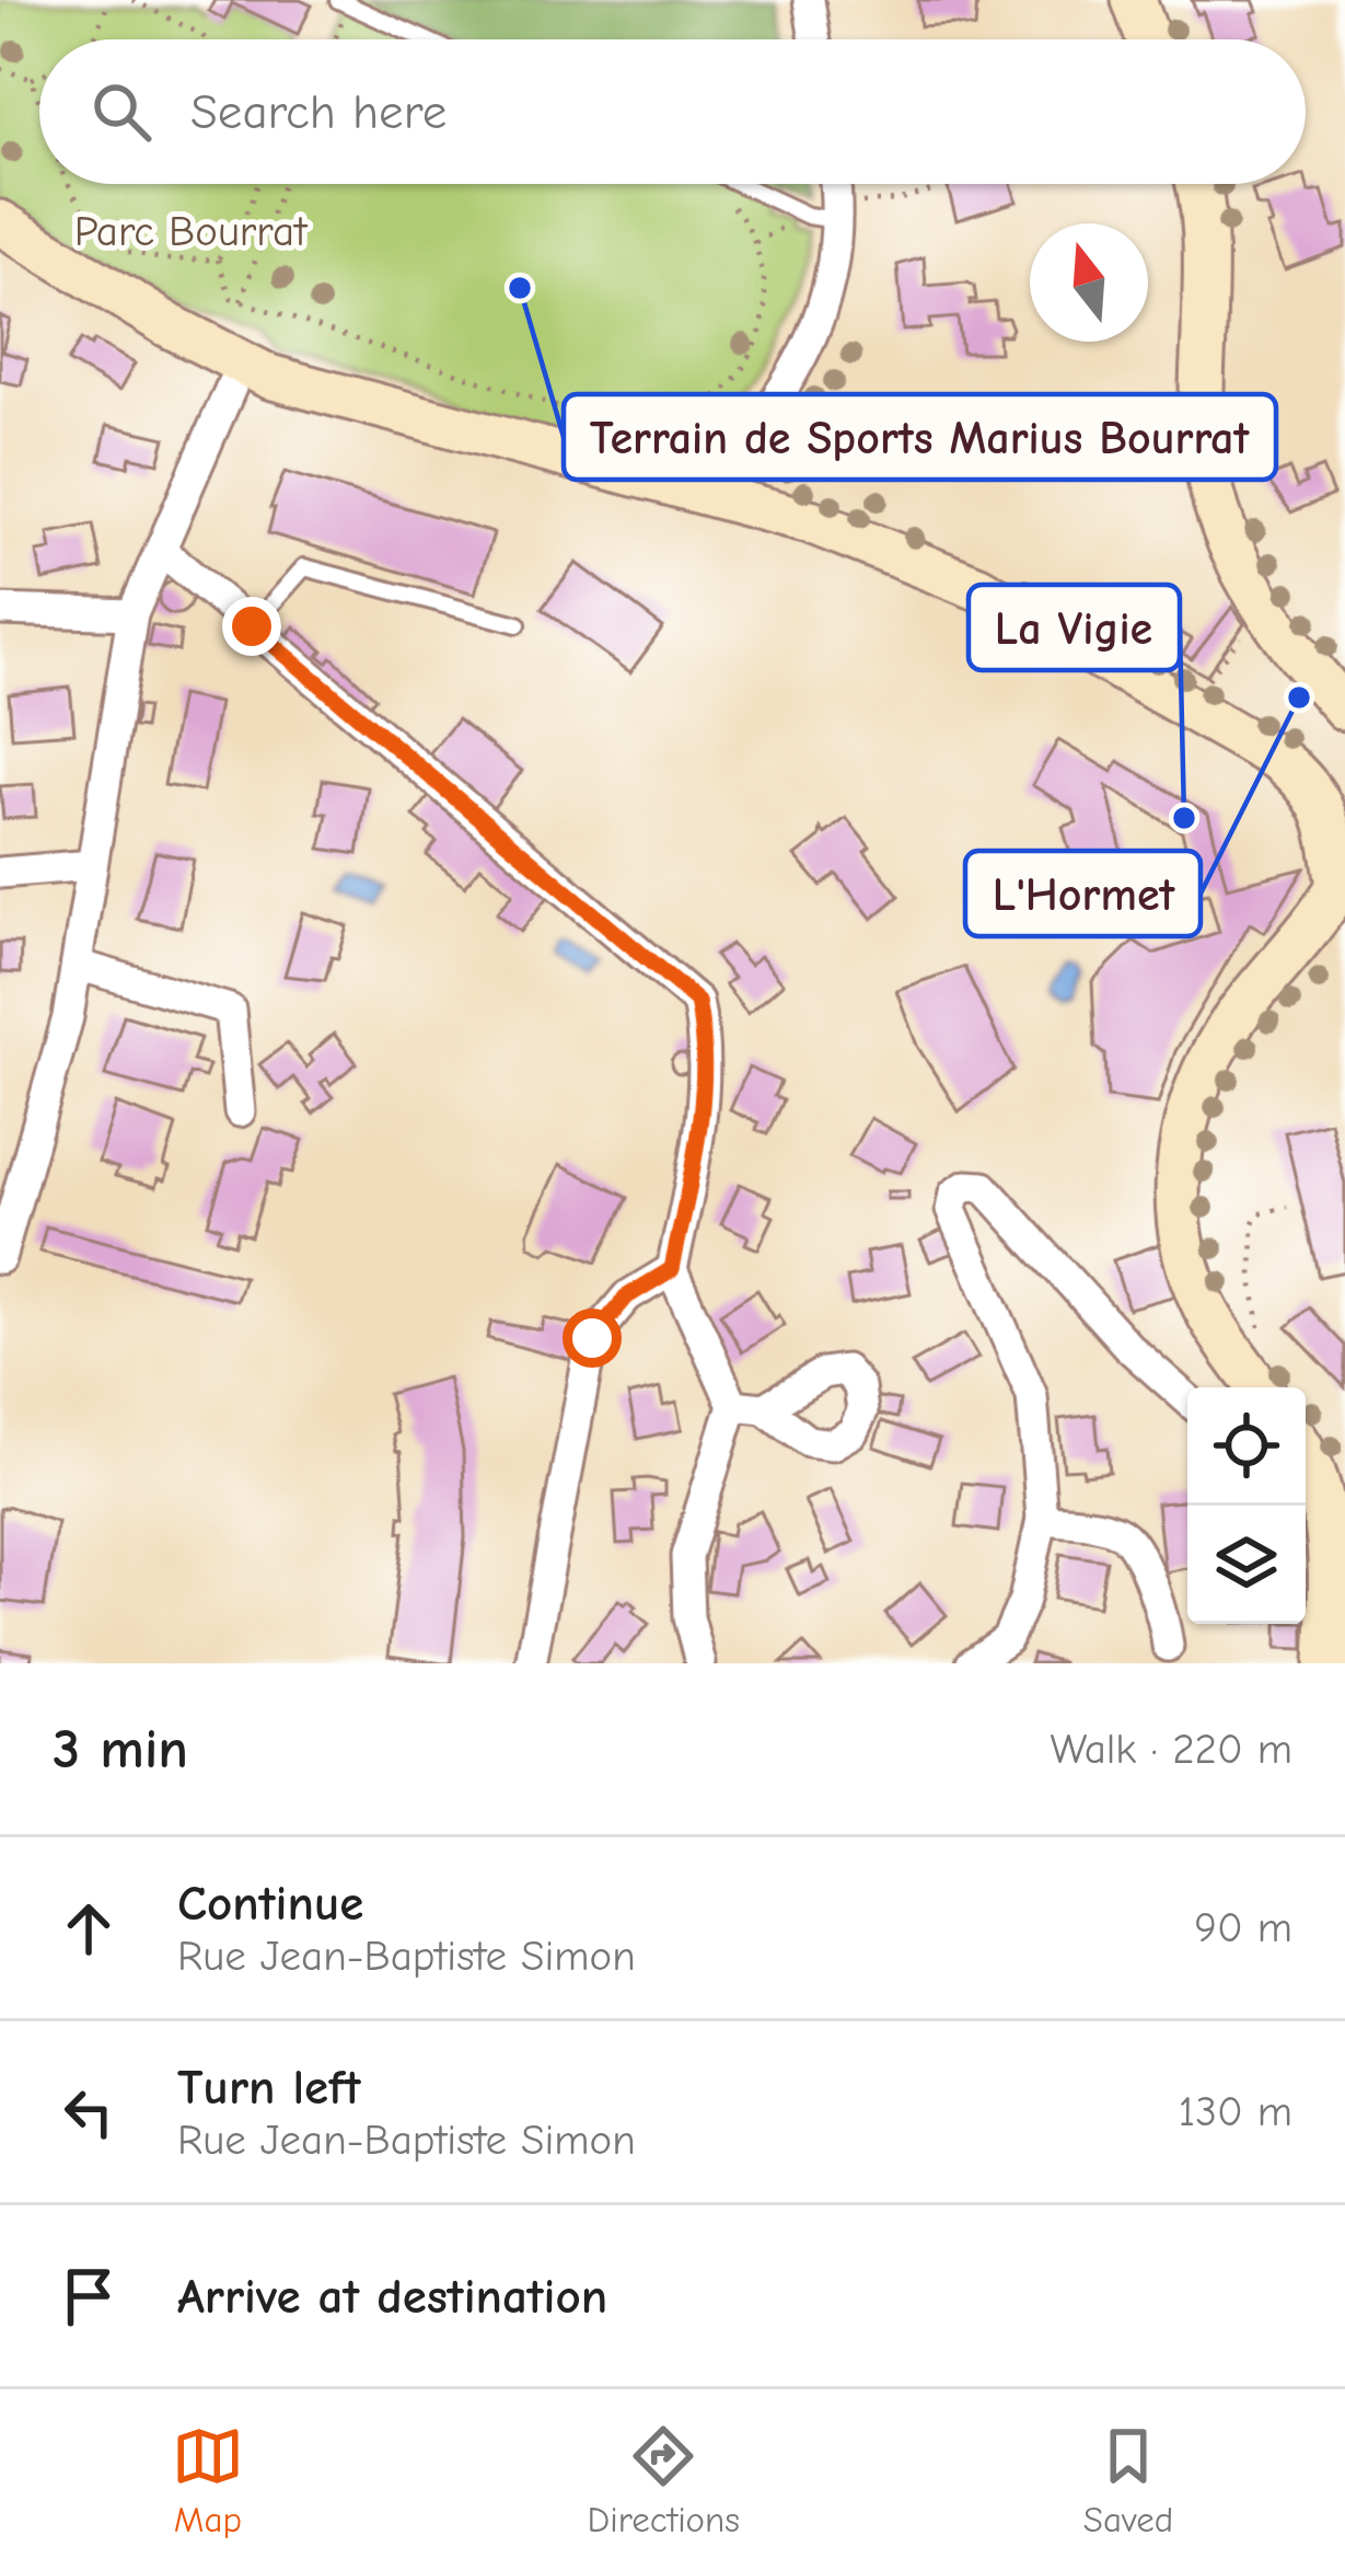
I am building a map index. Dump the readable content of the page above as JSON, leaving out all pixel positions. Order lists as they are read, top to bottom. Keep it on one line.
{"parks":["Parc Bourrat"],"places":["Terrain de Sports Marius Bourrat","L'Hormet","La Vigie"],"north":"top","page":{"search":"Search here","heading":["3 min","Walk · 220 m"],"list":[["Continue","Rue Jean-Baptiste Simon","90 m"],["Turn left","Rue Jean-Baptiste Simon","130 m"],"Arrive at destination"],"nav":["Map","Directions","Saved"]}}
